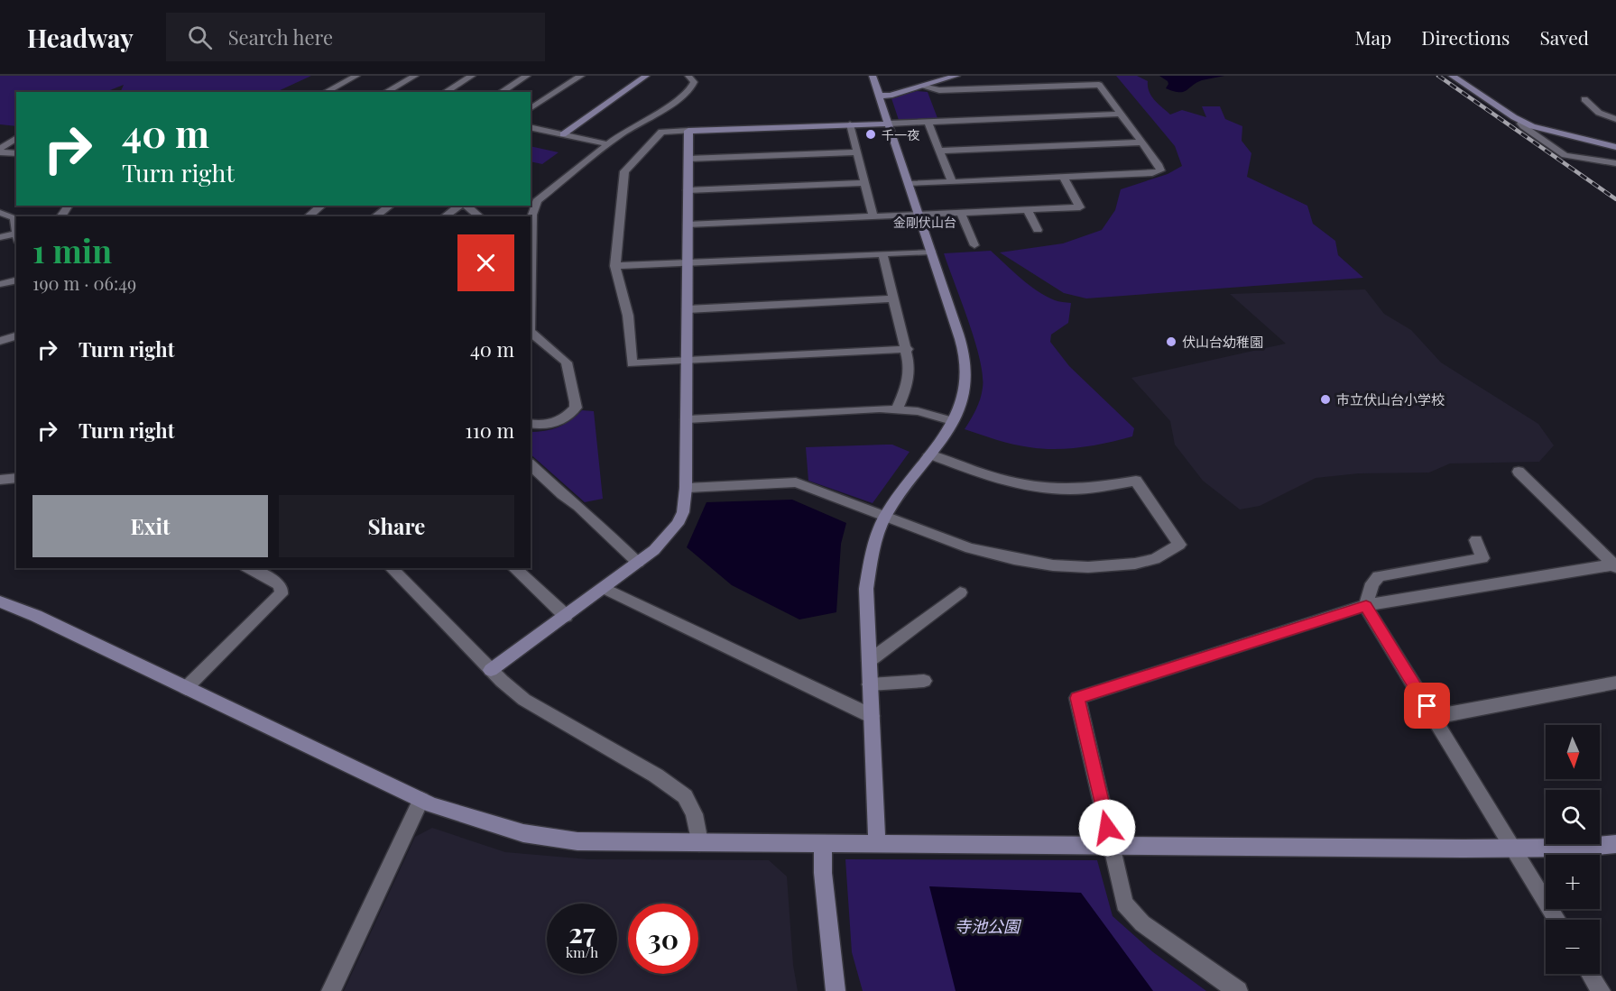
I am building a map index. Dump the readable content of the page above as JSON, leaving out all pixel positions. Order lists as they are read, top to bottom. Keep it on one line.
{"districts":["金剛伏山台"],"parks":["寺池公園"],"places":["千一夜","伏山台幼稚園","市立伏山台小学校"],"north":"bottom","page":{"header":"Headway","search":"Search here","nav":["Map","Directions","Saved"],"turn":["40 m","Turn right"],"heading":["1 min","190 m · 06:49"],"list":[{"name":"Turn right","value":"40 m"},{"name":"Turn right","value":"110 m"}],"buttons":["Exit","Share"],"map_buttons":["+","−"],"speed":"27 km/h","limit":"30"}}
